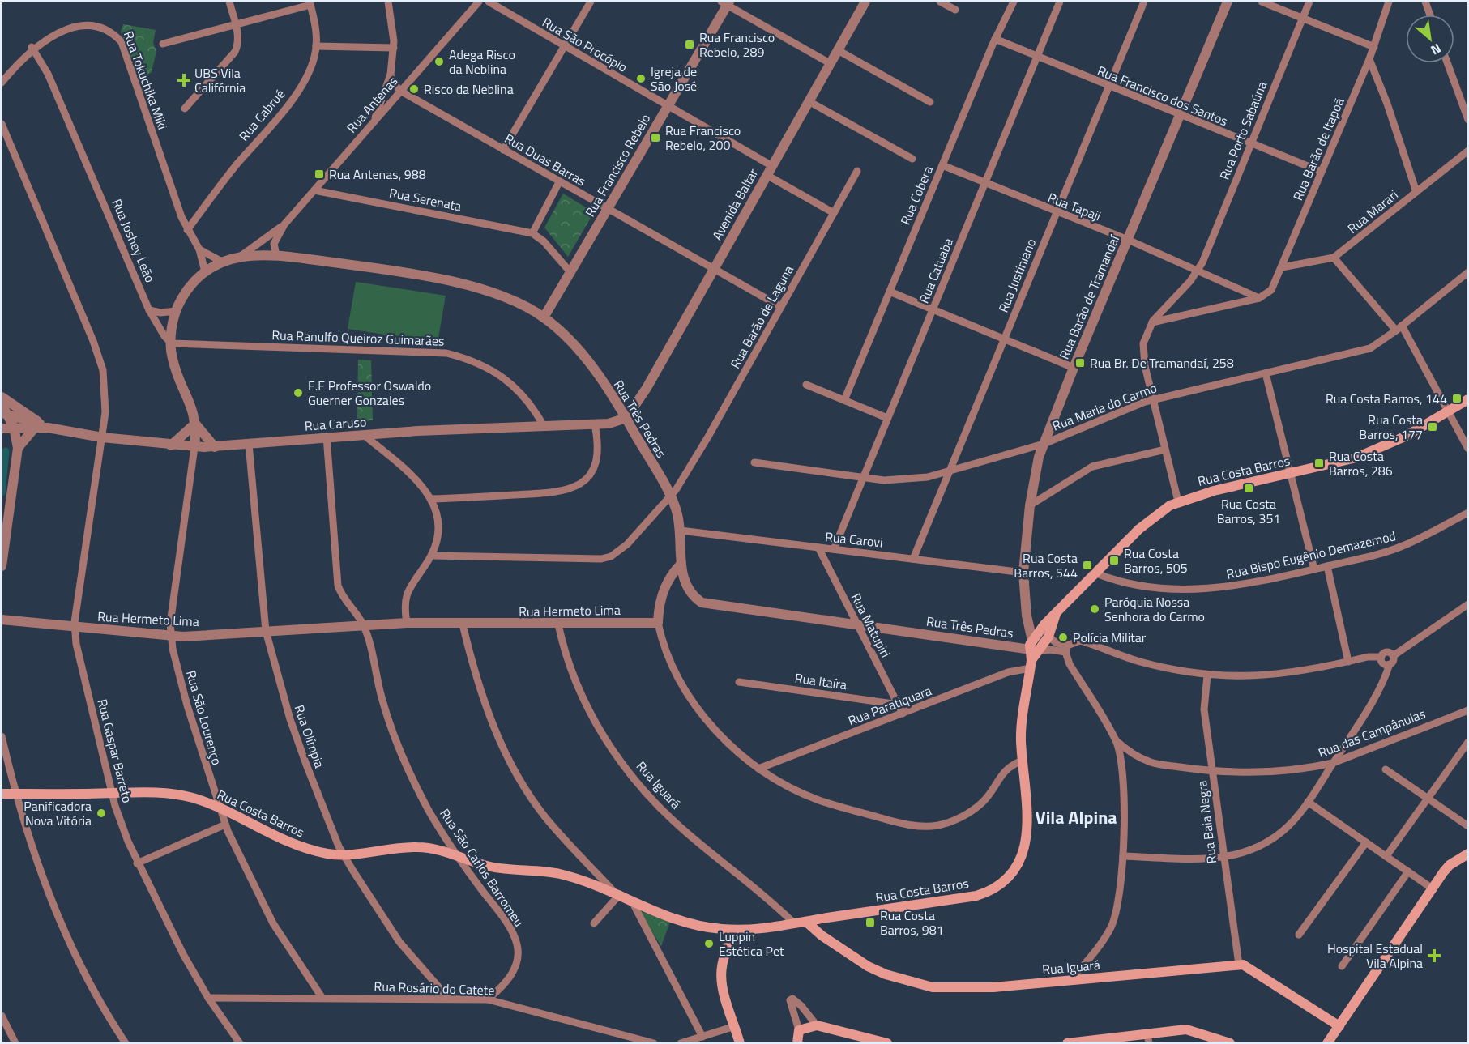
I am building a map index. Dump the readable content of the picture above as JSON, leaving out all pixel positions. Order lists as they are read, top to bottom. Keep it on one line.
{"streets":{"main road":["Rua Costa Barros","Rua Iguará"],"street":["Rua São Procópio","Rua Tokuchika Miki","Rua Francisco dos Santos","Rua Antenas","Rua Cabrué","Rua Porto Sabaúna","Rua Barão de Itapoã","Rua Duas Barras","Rua Francisco Rebelo","Rua Cobera","Rua Serenata","Avenida Baltar","Rua Tapaji","Rua Marari","Rua Joshey Leão","Rua Catuaba","Rua Justiniano","Rua Barão de Tramandaí","Rua Barão de Laguna","Rua Ranulfo Queiroz Guimarães","Rua Maria do Carmo","Rua Três Pedras","Rua Caruso","Rua Carovi","Rua Bispo Eugênio Demazemod","Rua Hermeto Lima","Rua Matupiri","Rua Itaíra","Rua Paratiquara","Rua São Lourenço","Rua das Campânulas","Rua Olímpia","Rua Gaspar Barreto","Rua Baia Negra","Rua São Carlos Barromeu","Rua Rosário do Catete"]},"crossings":[["Rua São Procópio","Rua Francisco Rebelo"],["Rua São Procópio","Avenida Baltar"],["Rua Tokuchika Miki","Rua Cabrué"],["Rua Tokuchika Miki","Rua Três Pedras"],["Rua Francisco dos Santos","Rua Porto Sabaúna"],["Rua Francisco dos Santos","Rua Barão de Itapoã"],["Rua Francisco dos Santos","Rua Cobera"],["Rua Francisco dos Santos","Rua Catuaba"],["Rua Francisco dos Santos","Rua Justiniano"],["Rua Francisco dos Santos","Rua Barão de Tramandaí"],["Rua Antenas","Rua Duas Barras"],["Rua Antenas","Rua Serenata"],["Rua Antenas","Rua Três Pedras"],["Rua Porto Sabaúna","Rua Tapaji"],["Rua Barão de Itapoã","Rua Tapaji"],["Rua Barão de Itapoã","Rua Marari"],["Rua Duas Barras","Rua Francisco Rebelo"],["Rua Duas Barras","Avenida Baltar"],["Rua Duas Barras","Rua Barão de Laguna"],["Rua Francisco Rebelo","Rua Três Pedras"],["Rua Cobera","Rua Tapaji"],["Avenida Baltar","Rua Três Pedras"],["Avenida Baltar","Rua Caruso"],["Rua Tapaji","Rua Catuaba"],["Rua Tapaji","Rua Justiniano"],["Rua Tapaji","Rua Barão de Tramandaí"],["Rua Joshey Leão","Rua Ranulfo Queiroz Guimarães"],["Rua Joshey Leão","Rua Três Pedras"],["Rua Joshey Leão","Rua Caruso"],["Rua Joshey Leão","Rua São Lourenço"],["Rua Catuaba","Rua Maria do Carmo"],["Rua Catuaba","Rua Carovi"],["Rua Justiniano","Rua Maria do Carmo"],["Rua Justiniano","Rua Carovi"],["Rua Barão de Tramandaí","Rua Maria do Carmo"],["Rua Barão de Tramandaí","Rua Três Pedras"],["Rua Barão de Tramandaí","Rua Costa Barros"],["Rua Barão de Tramandaí","Rua Carovi"],["Rua Barão de Laguna","Rua Três Pedras"],["Rua Ranulfo Queiroz Guimarães","Rua Três Pedras"],["Rua Ranulfo Queiroz Guimarães","Rua Caruso"],["Rua Três Pedras","Rua Caruso"],["Rua Três Pedras","Rua Costa Barros"],["Rua Três Pedras","Rua Carovi"],["Rua Três Pedras","Rua Matupiri"],["Rua Caruso","Rua São Lourenço"],["Rua Caruso","Rua Olímpia"],["Rua Caruso","Rua Gaspar Barreto"],["Rua Caruso","Rua São Carlos Barromeu"],["Rua Costa Barros","Rua Bispo Eugênio Demazemod"],["Rua Costa Barros","Rua Paratiquara"],["Rua Costa Barros","Rua São Lourenço"],["Rua Costa Barros","Rua Olímpia"],["Rua Costa Barros","Rua Gaspar Barreto"],["Rua Costa Barros","Rua Iguará"],["Rua Costa Barros","Rua São Carlos Barromeu"],["Rua Carovi","Rua Matupiri"],["Rua Hermeto Lima","Rua São Lourenço"],["Rua Hermeto Lima","Rua Olímpia"],["Rua Hermeto Lima","Rua Gaspar Barreto"],["Rua Hermeto Lima","Rua Iguará"],["Rua Hermeto Lima","Rua São Carlos Barromeu"],["Rua Matupiri","Rua Itaíra"],["Rua Matupiri","Rua Paratiquara"],["Rua São Lourenço","Rua Rosário do Catete"],["Rua das Campânulas","Rua Baia Negra"],["Rua Olímpia","Rua Rosário do Catete"],["Rua Gaspar Barreto","Rua Rosário do Catete"],["Rua Iguará","Rua Baia Negra"],["Rua São Carlos Barromeu","Rua Rosário do Catete"]],"districts":["Vila Alpina"],"places":{"transit":["Rua Francisco Rebelo, 289","Rua Francisco Rebelo, 200","Rua Antenas, 988","Rua Br. De Tramandaí, 258","Rua Costa Barros, 144","Rua Costa Barros, 177","Rua Costa Barros, 286","Rua Costa Barros, 351","Rua Costa Barros, 505","Rua Costa Barros, 544","Rua Costa Barros, 981"],"other":["Adega Risco da Neblina","Igreja de São José","Risco da Neblina","E.E Professor Oswaldo Guerner Gonzales","Paróquia Nossa Senhora do Carmo","Polícia Militar","Panificadora Nova Vitória","Luppin Estética Pet"],"health":["UBS Vila Califórnia","Hospital Estadual Vila Alpina"]},"north":"bottom right"}
